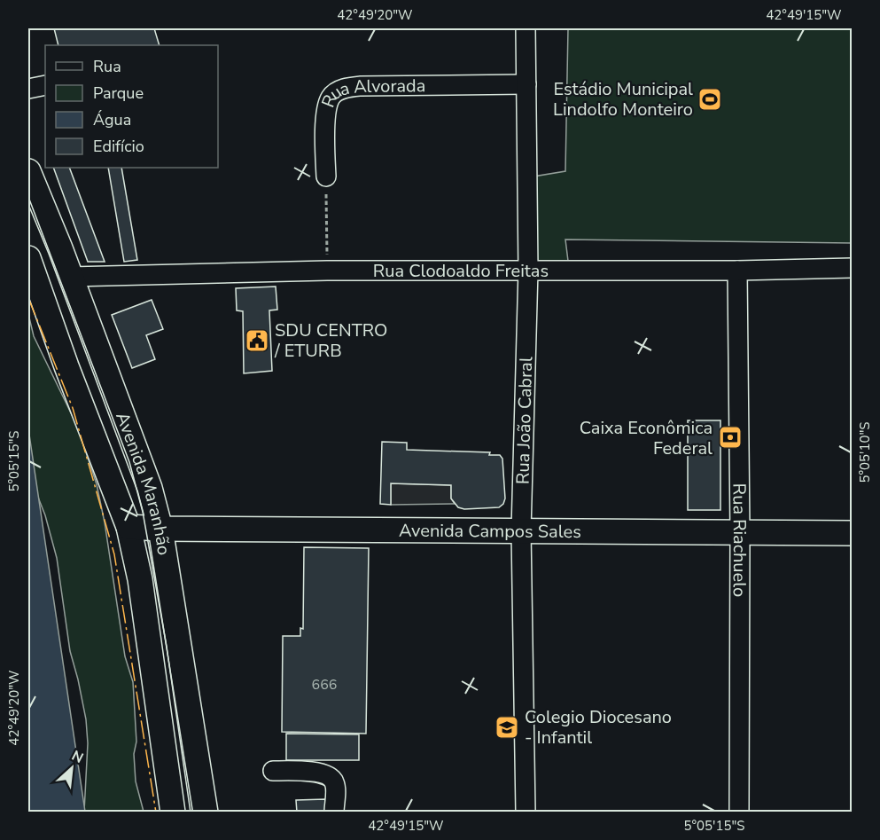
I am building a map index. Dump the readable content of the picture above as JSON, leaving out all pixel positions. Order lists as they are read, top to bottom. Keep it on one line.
{"streets":{"main road":["Avenida Maranhão","Avenida Campos Sales"],"street":["Rua Alvorada","Rua Clodoaldo Freitas","Rua João Cabral","Rua Riachuelo"]},"crossings":[["Rua Alvorada","Rua João Cabral"],["Rua Clodoaldo Freitas","Rua João Cabral"],["Rua Clodoaldo Freitas","Avenida Maranhão"],["Rua Clodoaldo Freitas","Rua Riachuelo"],["Rua João Cabral","Avenida Campos Sales"],["Avenida Maranhão","Avenida Campos Sales"],["Avenida Campos Sales","Rua Riachuelo"]],"places":{"sports":["Estádio Municipal Lindolfo Monteiro"],"public building":["SDU CENTRO / ETURB"],"bank":["Caixa Econômica Federal"],"school or university":["Colegio Diocesano - Infantil"]},"house_numbers":["666"],"legend":["Rua","Parque","Água","Edifício"],"north":"top right","coordinates":["42°49'20\"W","42°49'15\"W","5°05'10\"S","5°05'15\"S"]}
